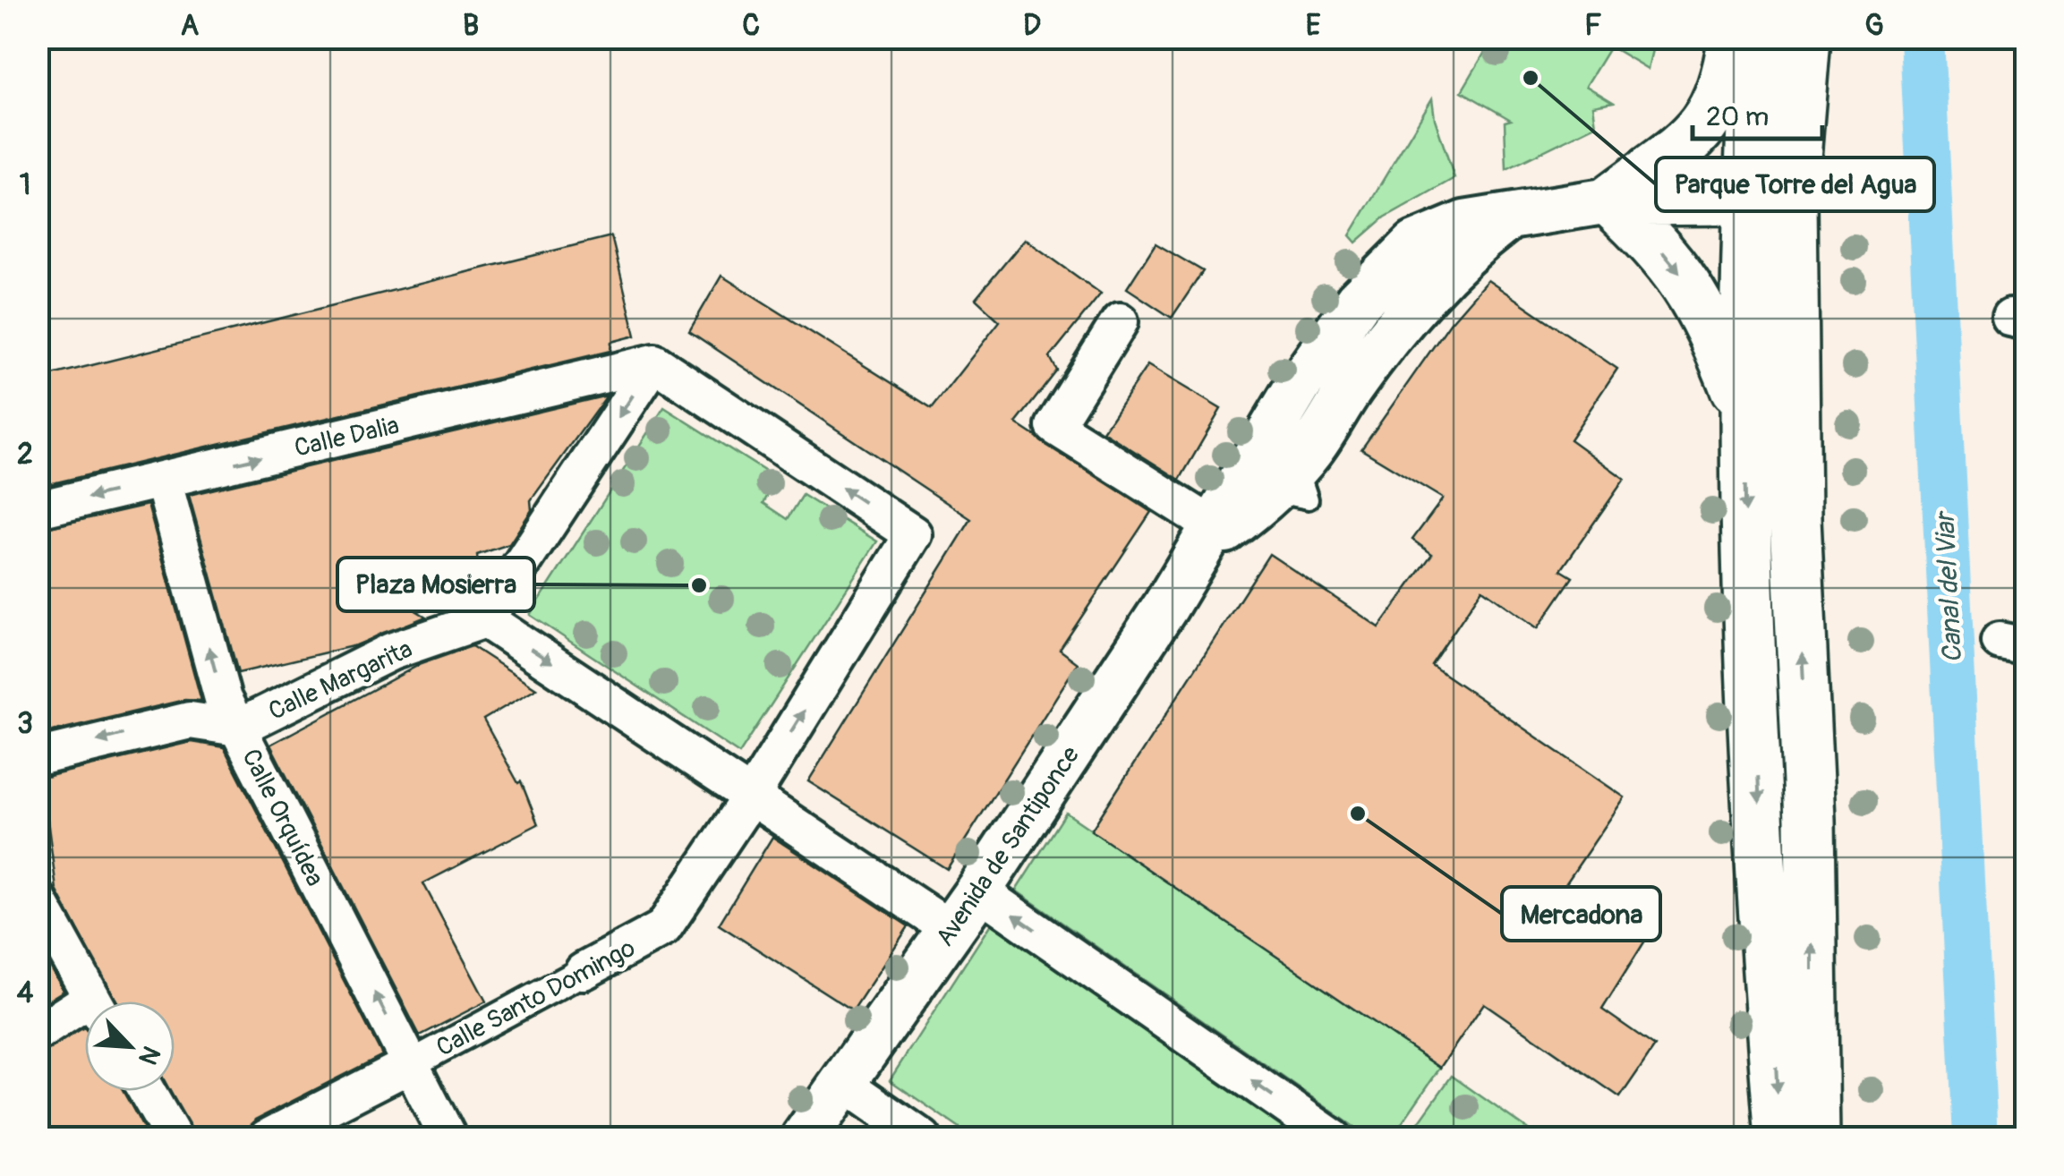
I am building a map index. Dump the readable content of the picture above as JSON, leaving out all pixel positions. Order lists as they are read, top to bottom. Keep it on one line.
{"streets":{"street":["Calle Dalia","Calle Margarita","Calle Orquídea","Avenida de Santiponce","Calle Santo Domingo"]},"crossings":[["Calle Dalia","Calle Orquídea"],["Calle Dalia","Calle Santo Domingo"],["Calle Margarita","Calle Orquídea"],["Calle Orquídea","Calle Santo Domingo"]],"one_way":["Calle Margarita","Calle Orquídea"],"water":["Canal del Viar"],"places":["Parque Torre del Agua","Plaza Mosierra","Mercadona"],"scale_bar":"20 m","north":"bottom right","grid":{"columns":["A","B","C","D","E","F","G"],"rows":["1","2","3","4"]}}
